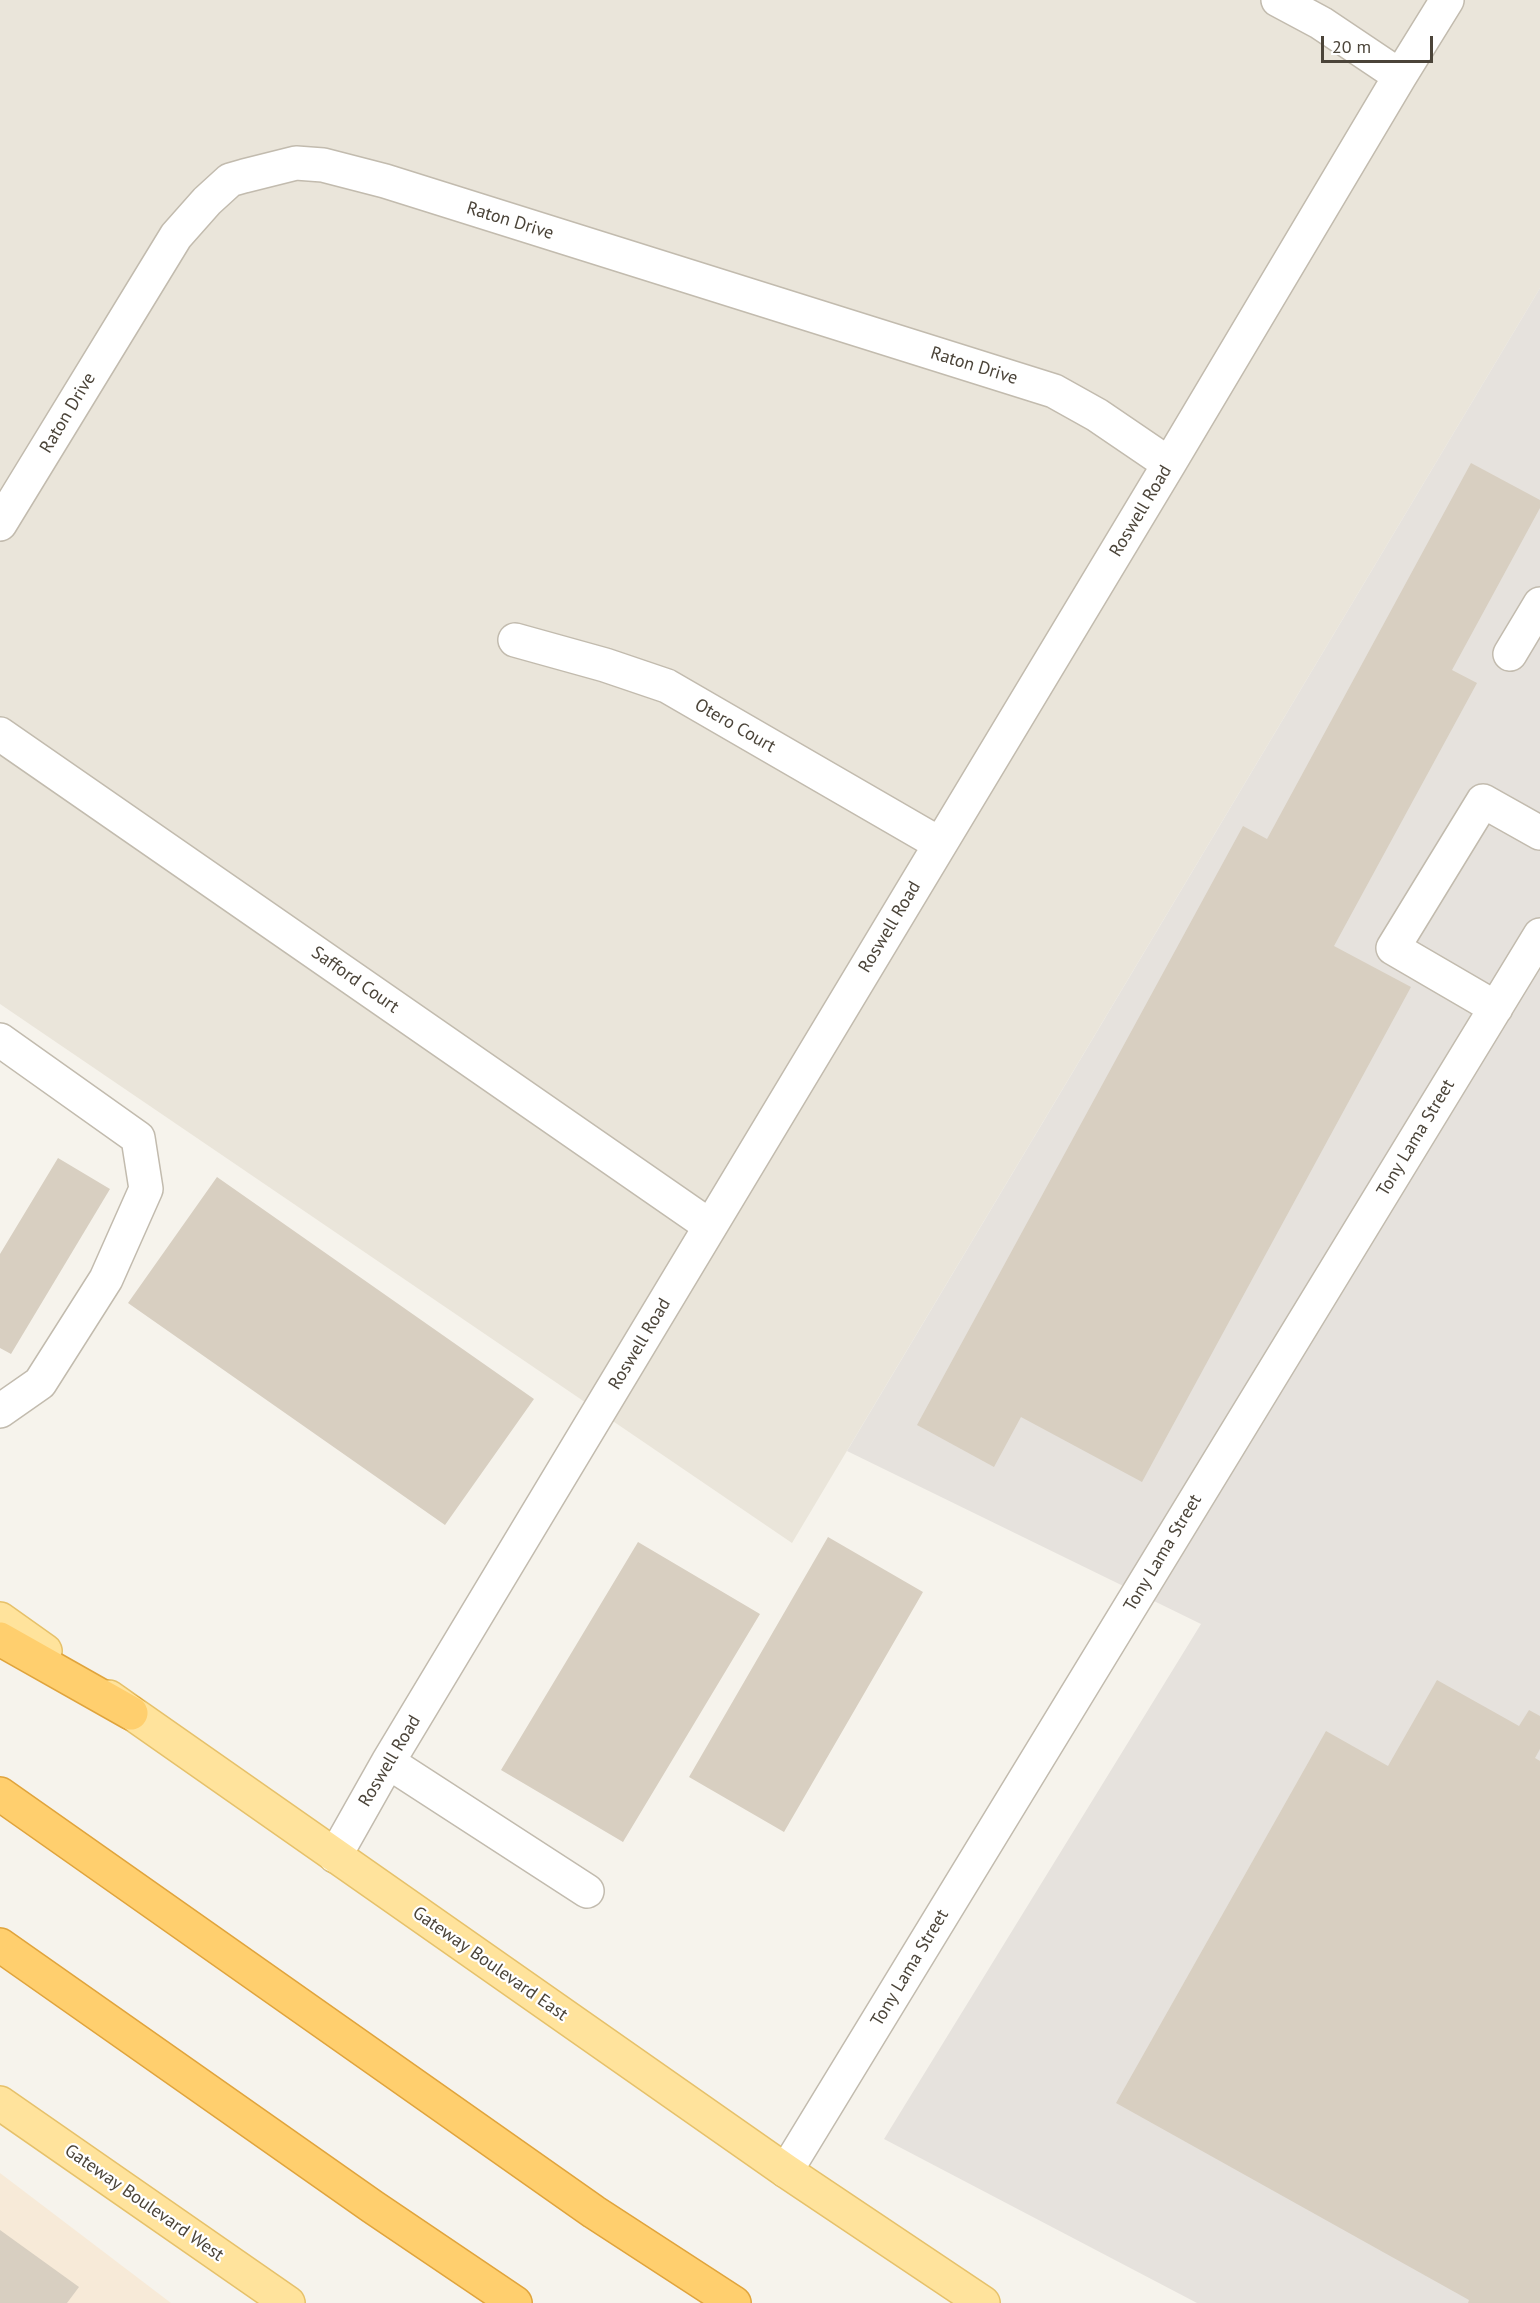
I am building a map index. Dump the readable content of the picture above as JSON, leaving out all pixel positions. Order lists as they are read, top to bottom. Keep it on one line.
{"streets":{"main road":["Gateway Boulevard East","Gateway Boulevard West"],"street":["Raton Drive","Roswell Road","Otero Court","Safford Court","Tony Lama Street"]},"crossings":[["Raton Drive","Roswell Road"],["Roswell Road","Otero Court"],["Roswell Road","Safford Court"],["Roswell Road","Gateway Boulevard East"],["Tony Lama Street","Gateway Boulevard East"]],"scale_bar":"20 m"}
